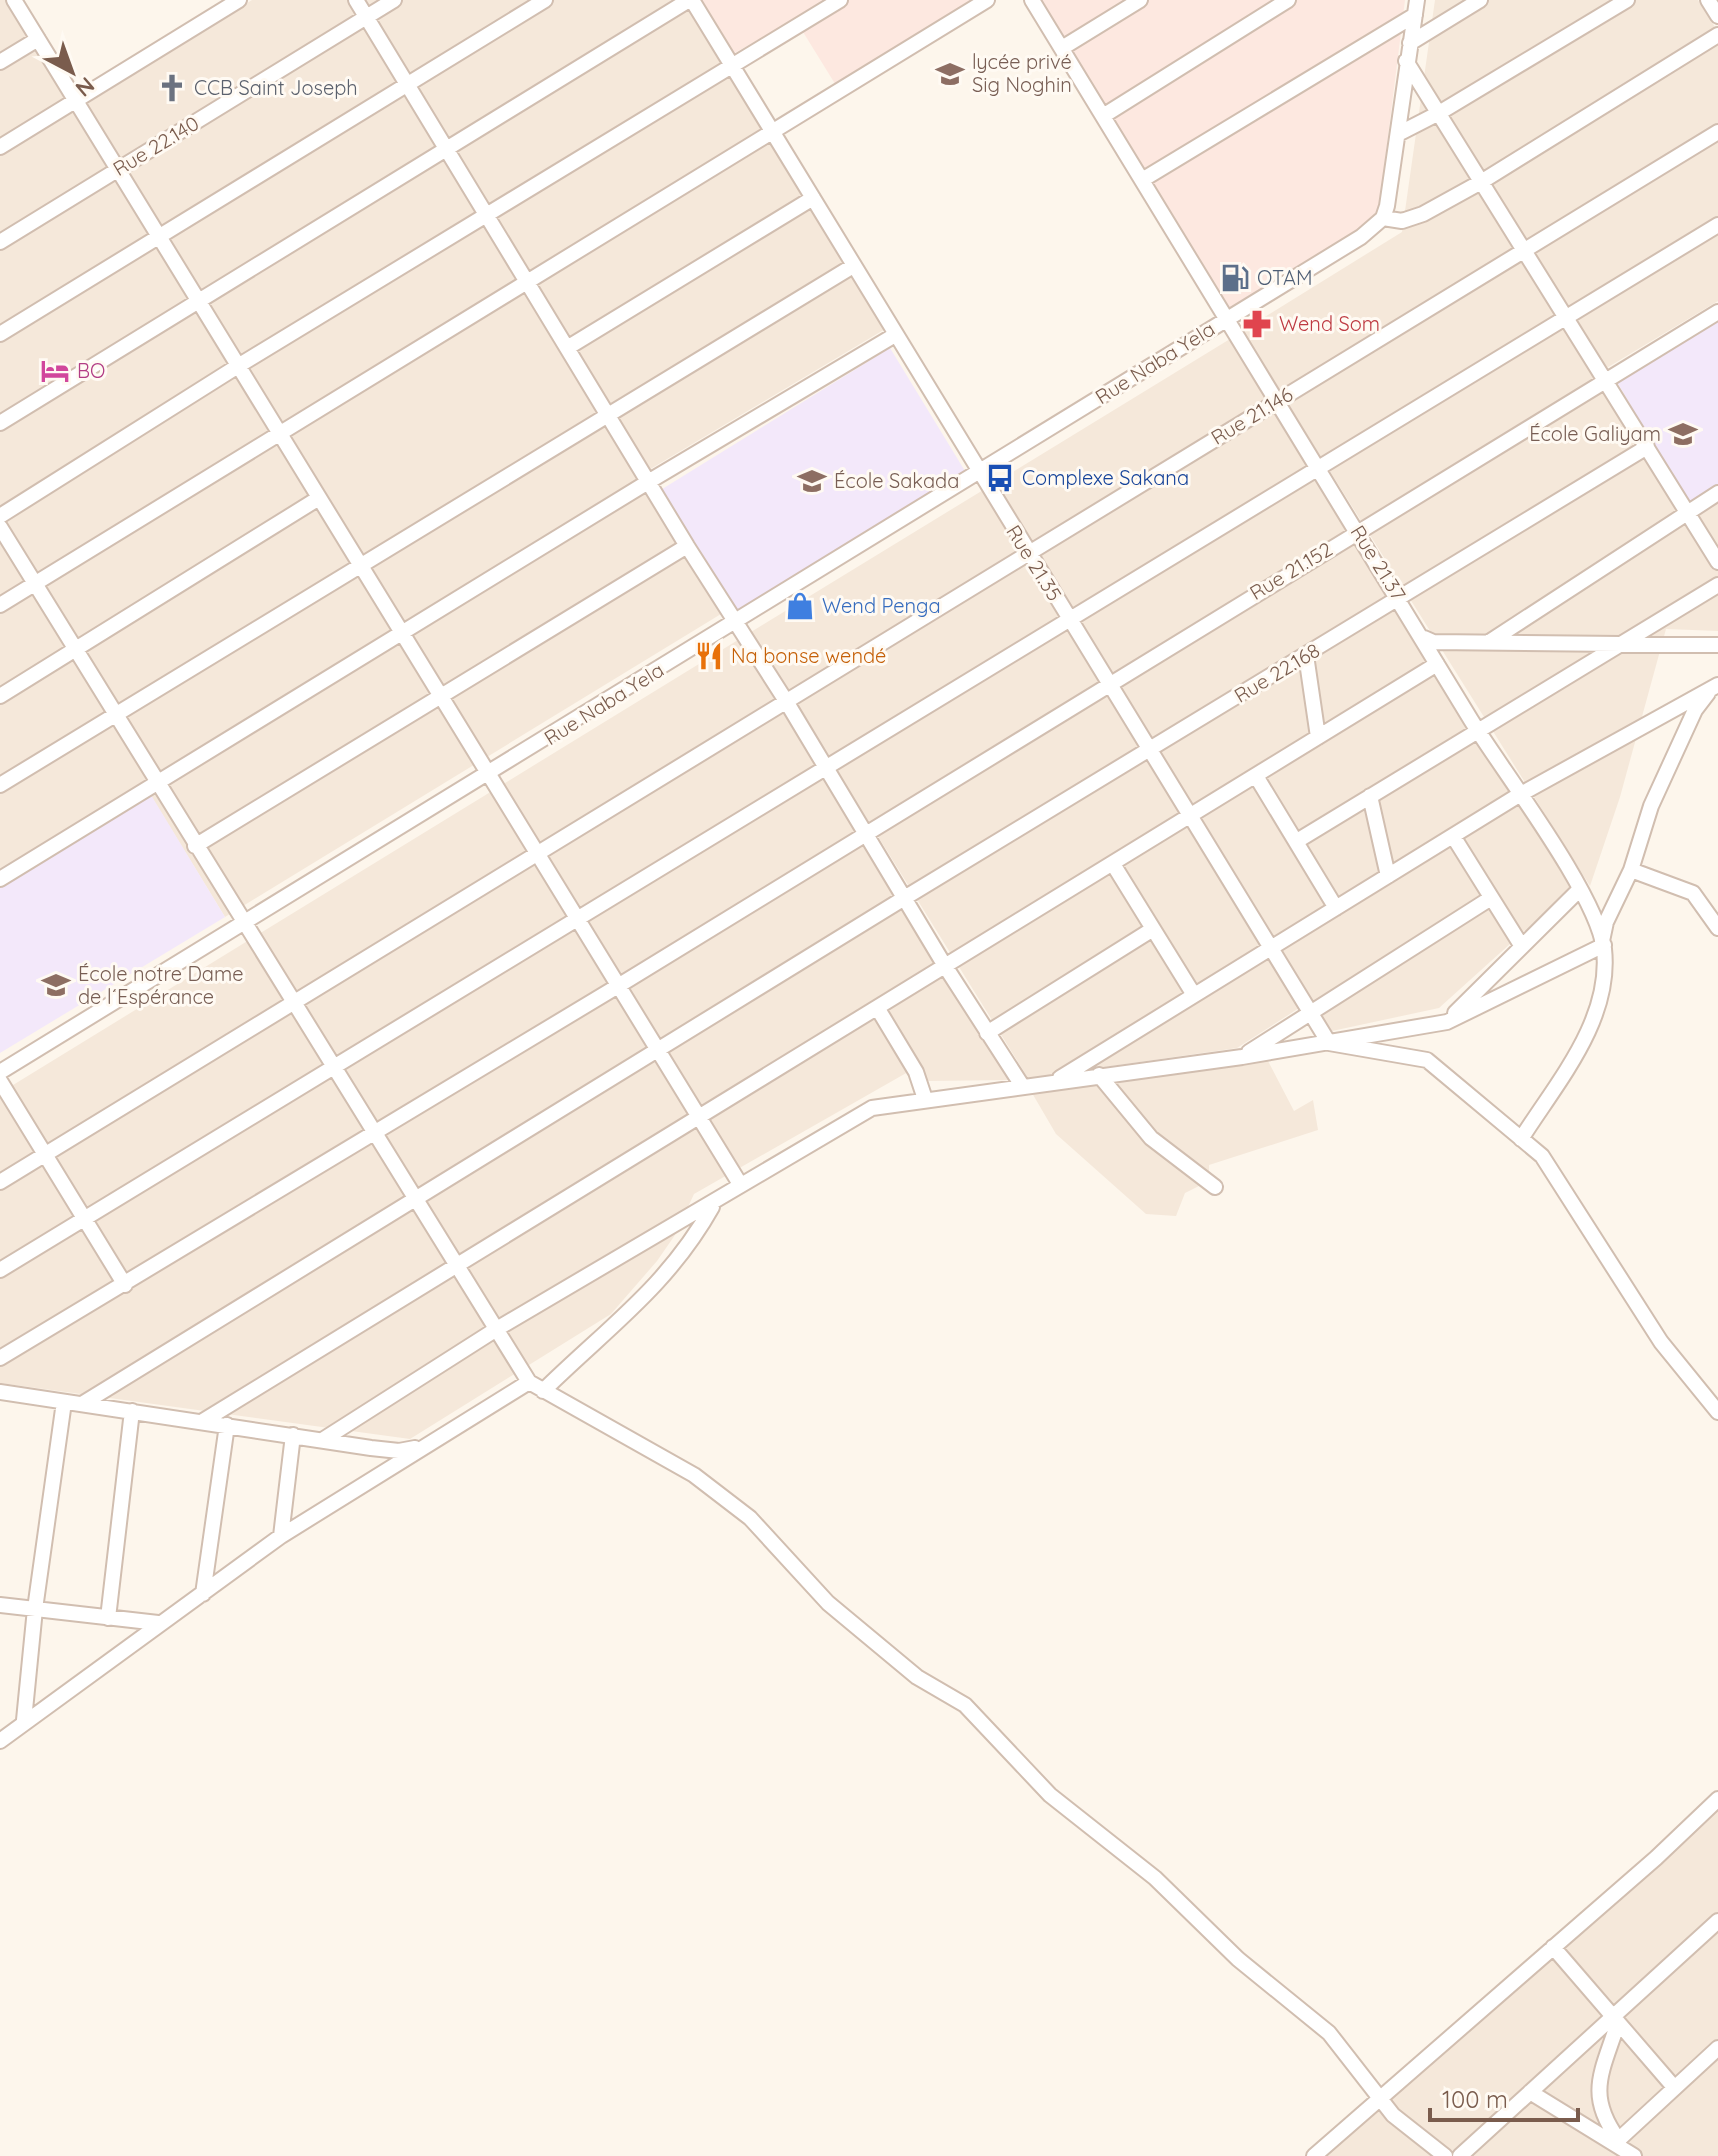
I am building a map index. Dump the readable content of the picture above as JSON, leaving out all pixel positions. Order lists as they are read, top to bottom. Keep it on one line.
{"streets":{"street":["Rue 22.140","Rue Naba Yela","Rue 21.146","Rue 21.35","Rue 21.37","Rue 21.152","Rue 22.168"]},"crossings":[["Rue Naba Yela","Rue 21.35"],["Rue Naba Yela","Rue 21.37"],["Rue 21.146","Rue 21.35"],["Rue 21.146","Rue 21.37"],["Rue 21.35","Rue 21.152"],["Rue 21.35","Rue 22.168"],["Rue 21.37","Rue 21.152"],["Rue 21.37","Rue 22.168"]],"places":{"school or university":["lycée privé Sig Noghin","École Galiyam","École Sakada","École notre Dame de l´Espérance"],"church":["CCB Saint Joseph"],"fuel station":["OTAM"],"pharmacy":["Wend Som"],"hotel":["BO"],"bus stop":["Complexe Sakana"],"shop":["Wend Penga"],"restaurant":["Na bonse wendé"]},"scale_bar":"100 m","north":"bottom right"}
